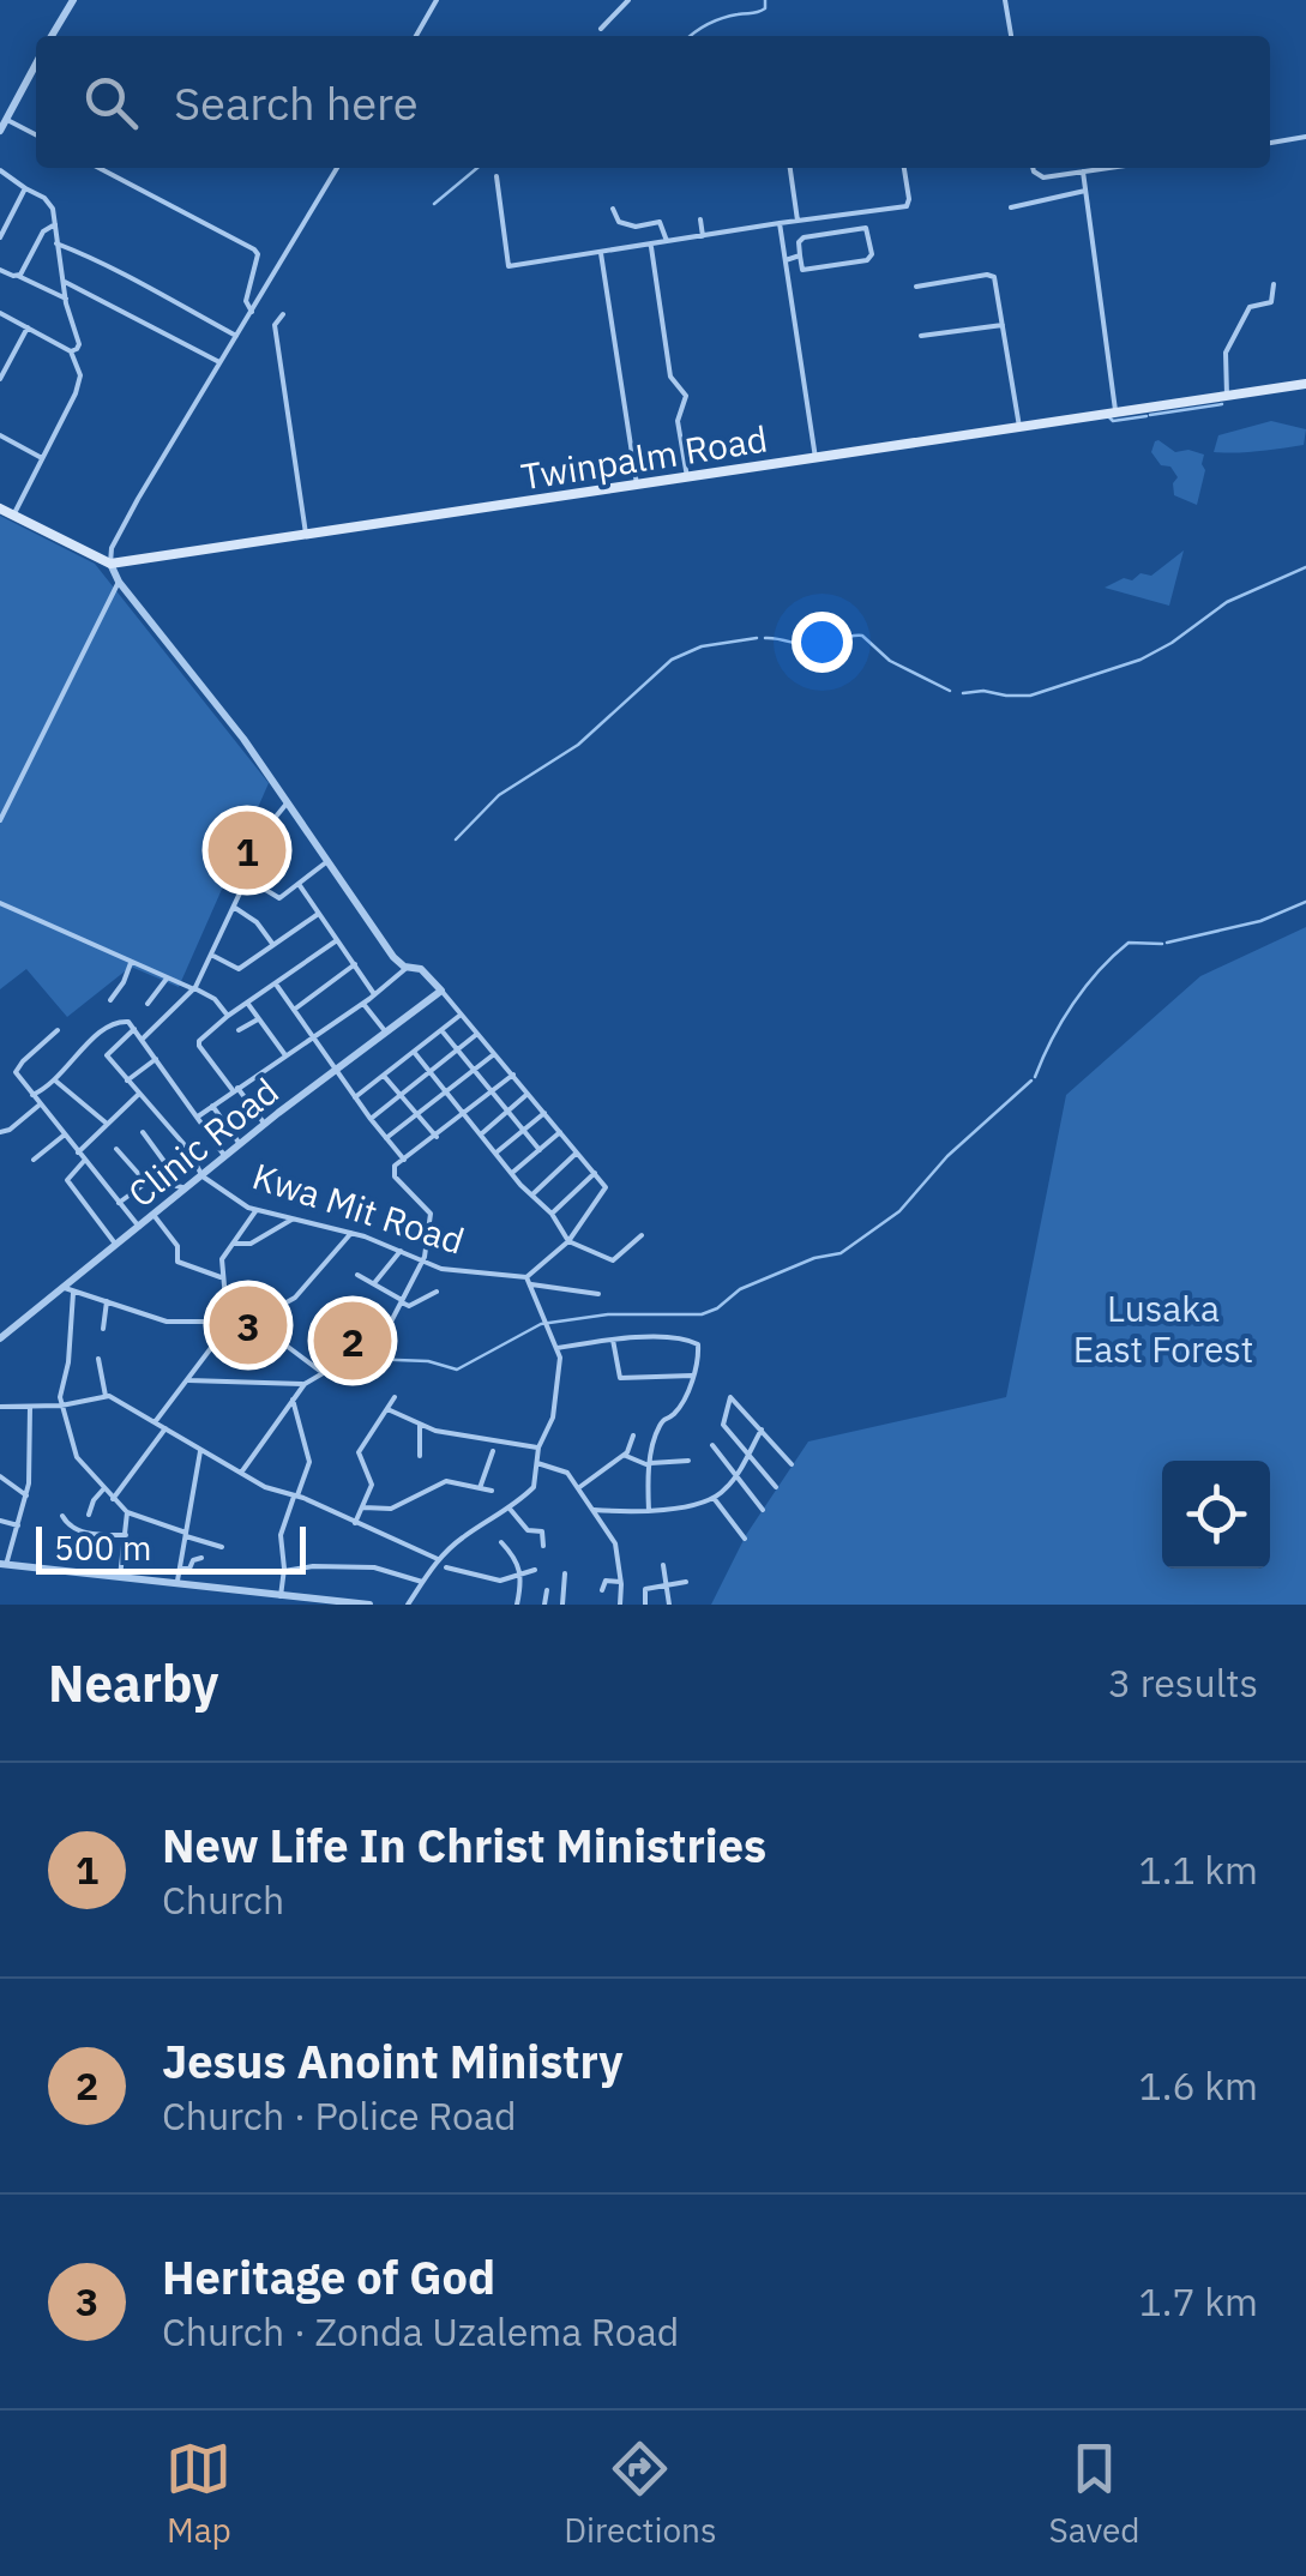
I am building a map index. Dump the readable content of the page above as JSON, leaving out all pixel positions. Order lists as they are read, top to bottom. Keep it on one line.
{"streets":{"main road":["Twinpalm Road"],"street":["Clinic Road","Kwa Mit Road"]},"crossings":[["Clinic Road","Kwa Mit Road"]],"parks":["Lusaka East Forest"],"scale_bar":"500 m","page":{"search":"Search here","pins":["1","3","2"],"scale":"500 m","heading":["Nearby","3 results"],"list":[{"mark":"1","name":"New Life In Christ Ministries","note":"Church","value":"1.1 km"},{"mark":"2","name":"Jesus Anoint Ministry","note":"Church · Police Road","value":"1.6 km"},{"mark":"3","name":"Heritage of God","note":"Church · Zonda Uzalema Road","value":"1.7 km"}],"nav":["Map","Directions","Saved"]}}
